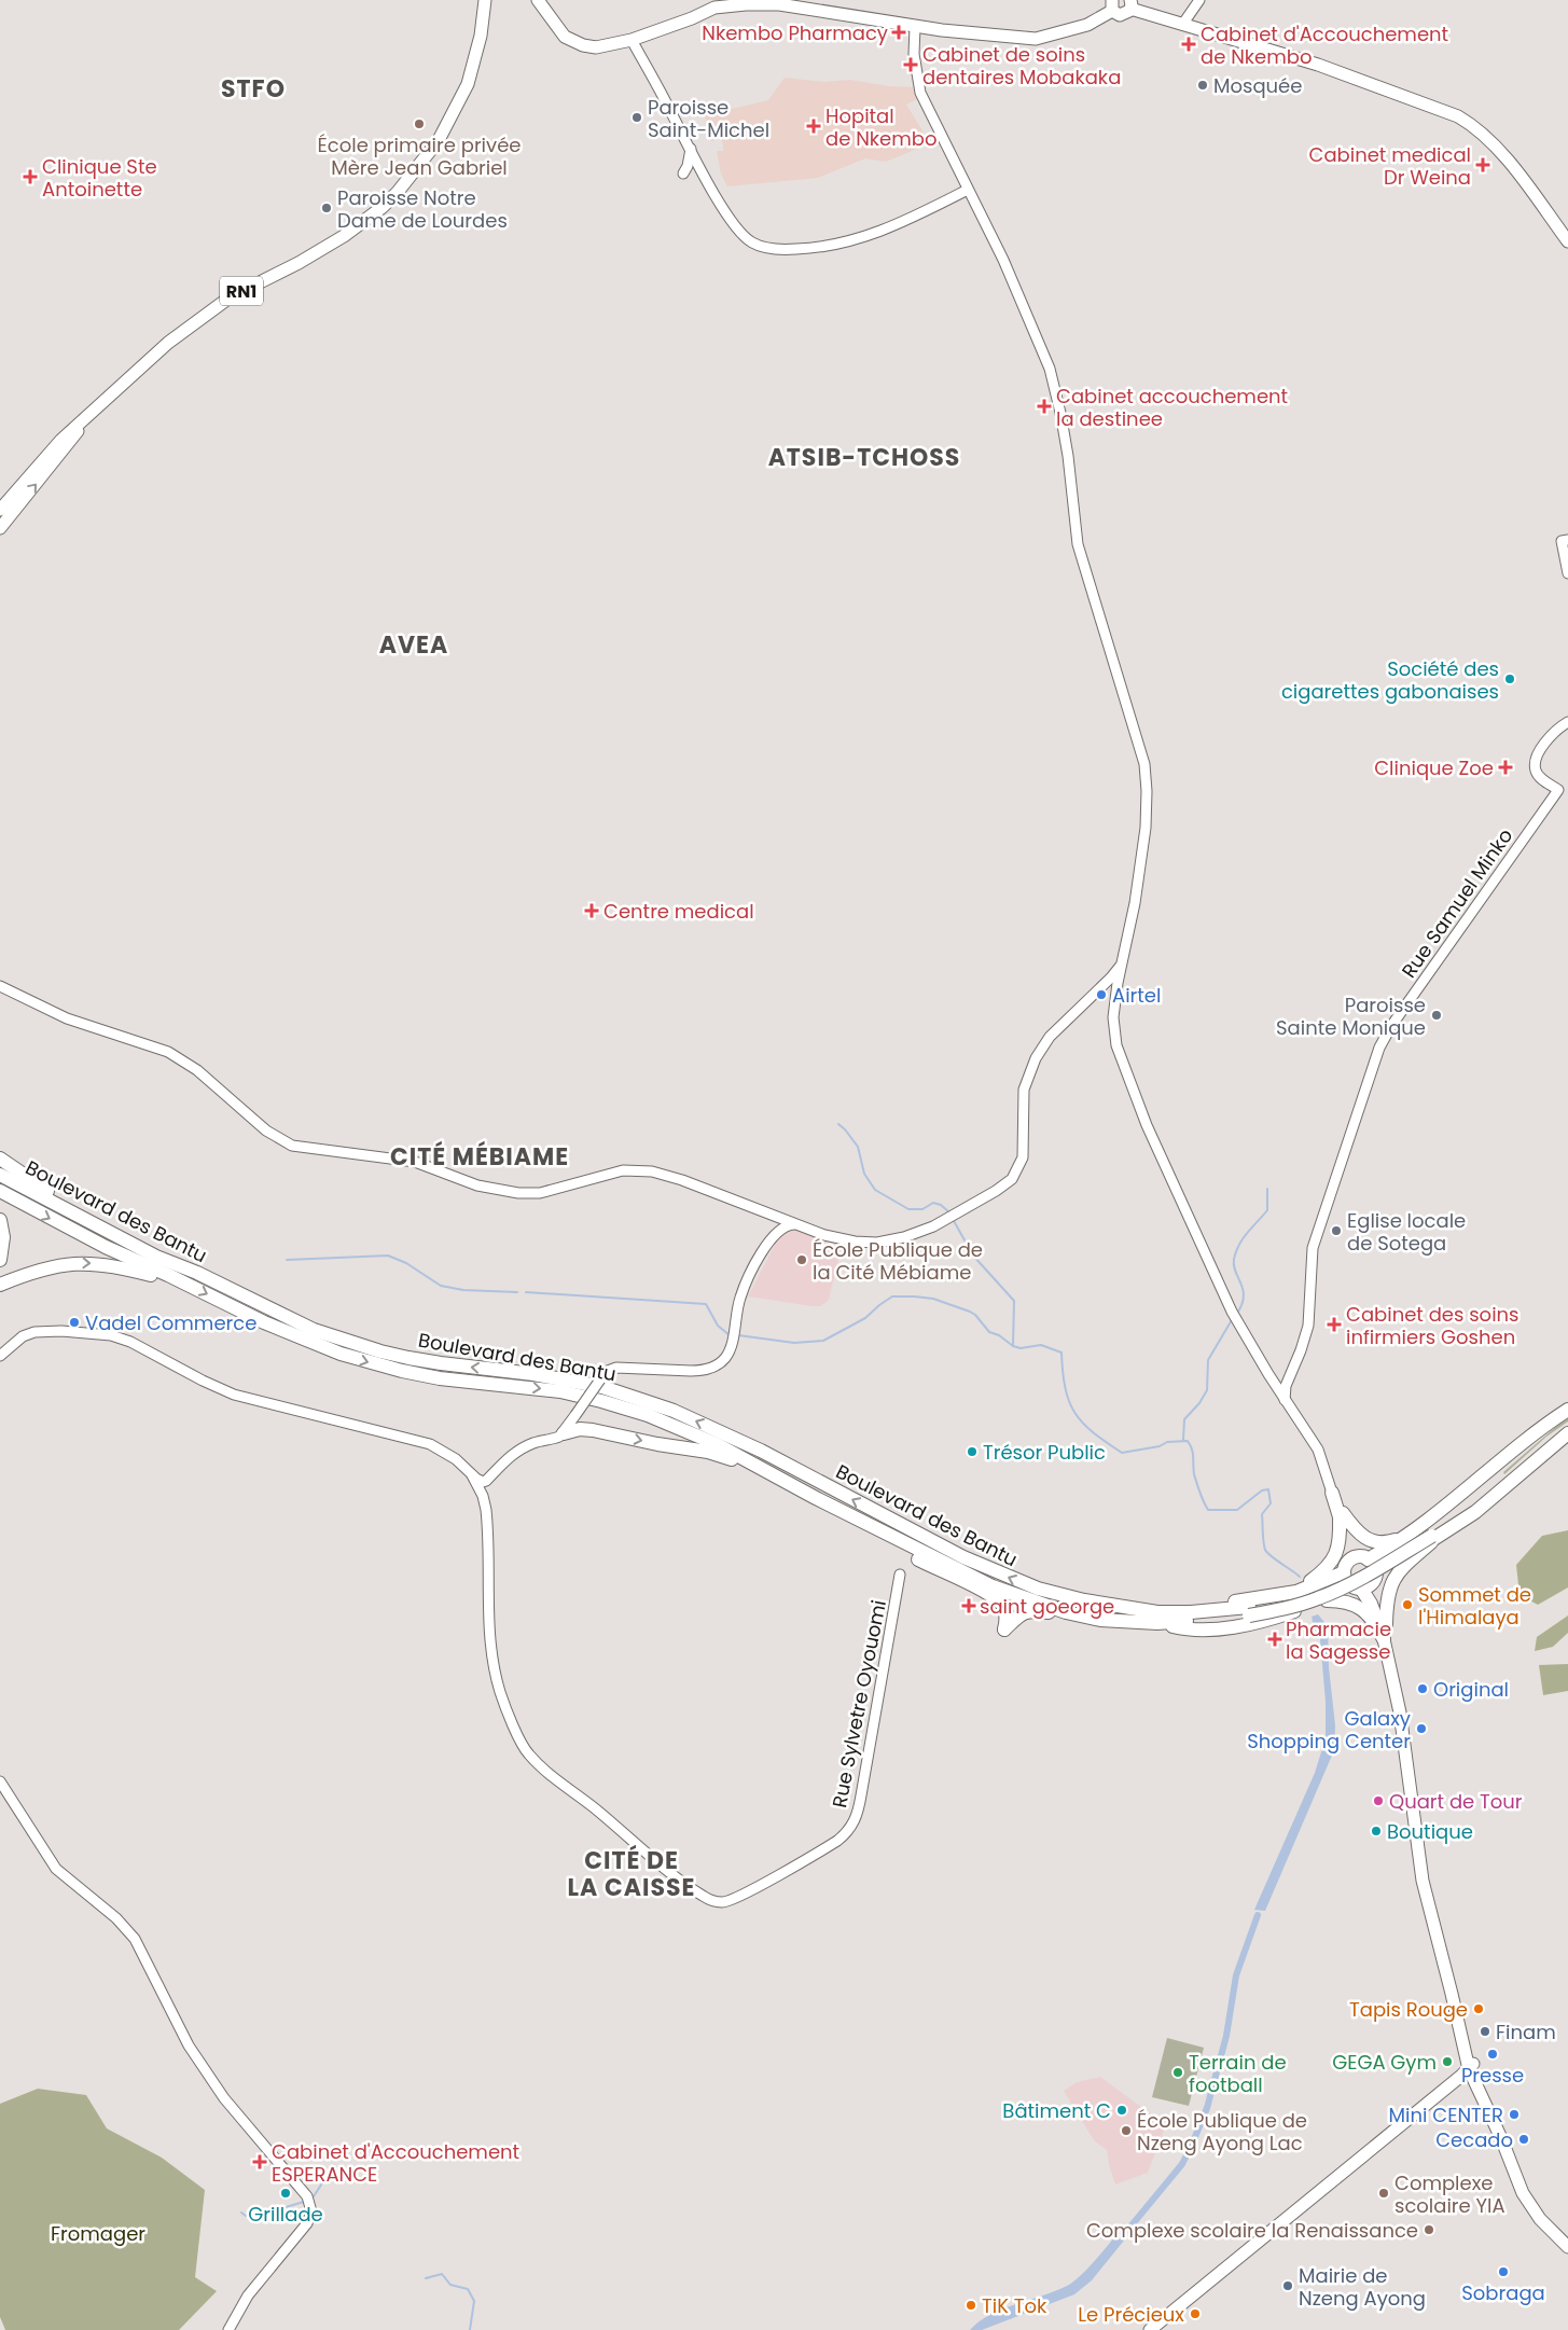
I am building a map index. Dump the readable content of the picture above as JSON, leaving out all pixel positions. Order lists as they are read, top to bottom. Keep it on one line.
{"streets":{"highway":["Boulevard des Bantu"],"main road":["RN1"],"street":["Rue Samuel Minko","Rue Sylvetre Oyouomi"]},"districts":["STFO","ATSIB-TCHOSS","AVEA","CITÉ MÉBIAME","CITÉ DE LA CAISSE"],"parks":["Fromager"],"places":{"health":["Nkembo Pharmacy","Cabinet d'Accouchement de Nkembo","Cabinet de soins dentaires Mobakaka","Hopital de Nkembo","Cabinet medical Dr Weina","Clinique Ste Antoinette","Cabinet accouchement la destinee","Clinique Zoe","Centre medical","Cabinet des soins infirmiers Goshen","saint goeorge","Pharmacie la Sagesse","Cabinet d'Accouchement ESPERANCE"],"other":["Mosquée","Paroisse Saint-Michel","École primaire privée Mère Jean Gabriel","Paroisse Notre Dame de Lourdes","Société des cigarettes gabonaises","Airtel","Paroisse Sainte Monique","Eglise locale de Sotega","École Publique de la Cité Mébiame","Vadel Commerce","Trésor Public","Sommet de l'Himalaya","Original","Galaxy Shopping Center","Quart de Tour","Boutique","Tapis Rouge","Finam","Presse","GEGA Gym","Terrain de football","Bâtiment C","Mini CENTER","École Publique de Nzeng Ayong Lac","Cecado","Grillade","Complexe scolaire YIA","Complexe scolaire la Renaissance","Sobraga","Mairie de Nzeng Ayong","TiK Tok","Le Précieux"]}}
